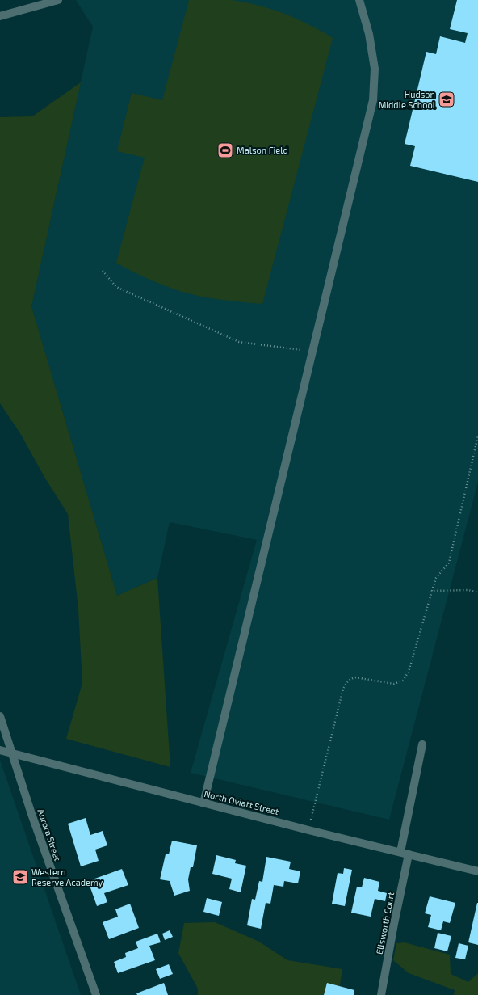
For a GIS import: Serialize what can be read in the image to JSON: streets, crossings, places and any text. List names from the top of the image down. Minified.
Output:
{"streets":{"street":["North Oviatt Street","Aurora Street","Ellsworth Court"]},"crossings":[["North Oviatt Street","Aurora Street"],["North Oviatt Street","Ellsworth Court"]],"places":{"school or university":["Hudson Middle School","Western Reserve Academy"],"sports":["Malson Field"]}}
